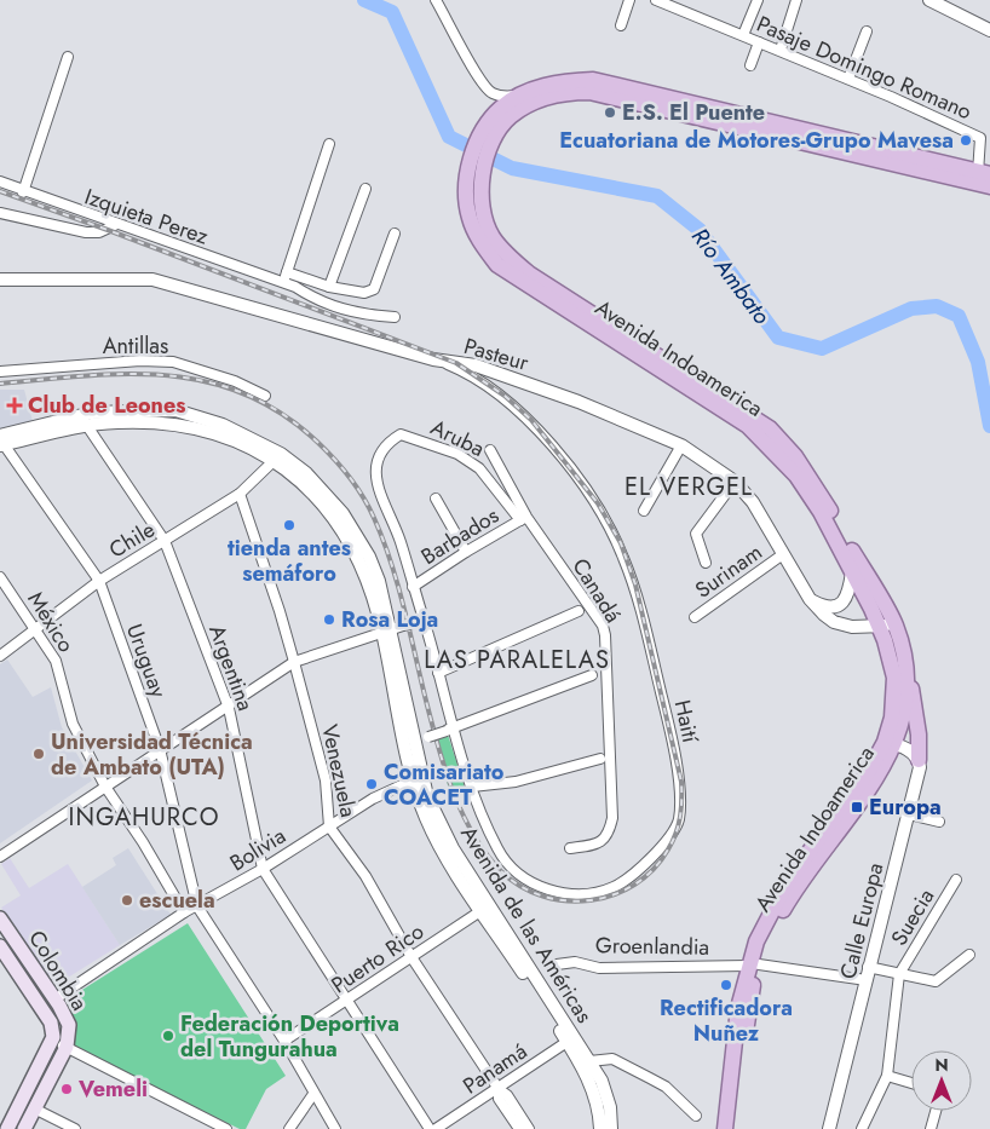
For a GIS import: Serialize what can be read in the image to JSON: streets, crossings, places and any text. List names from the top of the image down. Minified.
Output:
{"streets":{"main road":["Avenida Indoamerica","Colombia"],"street":["Pasaje Domingo Romano","Izquieta Perez","Antillas","Pasteur","Aruba","Barbados","Chile","Surinam","Canadá","México","Uruguay","Argentina","Haití","Venezuela","Bolivia","Suecia","Calle Europa","Avenida de las Américas","Groenlandia","Puerto Rico","Panamá"]},"crossings":[["Pasaje Domingo Romano","Avenida Indoamerica"],["Pasteur","Avenida Indoamerica"],["Pasteur","Surinam"],["Pasteur","Haití"],["Avenida Indoamerica","Groenlandia"],["Aruba","Barbados"],["Aruba","Canadá"],["Barbados","Canadá"],["Chile","México"],["Chile","Uruguay"],["Chile","Argentina"],["Chile","Venezuela"],["Chile","Avenida de las Américas"],["México","Bolivia"],["Uruguay","Bolivia"],["Uruguay","Avenida de las Américas"],["Uruguay","Puerto Rico"],["Argentina","Bolivia"],["Argentina","Avenida de las Américas"],["Argentina","Puerto Rico"],["Venezuela","Bolivia"],["Venezuela","Puerto Rico"],["Venezuela","Panamá"],["Bolivia","Avenida de las Américas"],["Bolivia","Colombia"],["Calle Europa","Groenlandia"],["Avenida de las Américas","Puerto Rico"],["Avenida de las Américas","Panamá"]],"districts":["EL VERGEL","LAS PARALELAS","INGAHURCO"],"water":["Río Ambato"],"places":{"other":["E.S. El Puente","Ecuatoriana de Motores-Grupo Mavesa","tienda antes semáforo","Rosa Loja","Universidad Técnica de Ambato (UTA)","Comisariato COACET","escuela","Rectificadora Nuñez","Federación Deportiva del Tungurahua","Vemeli"],"health":["Club de Leones"],"transit":["Europa"]},"north":"top"}
